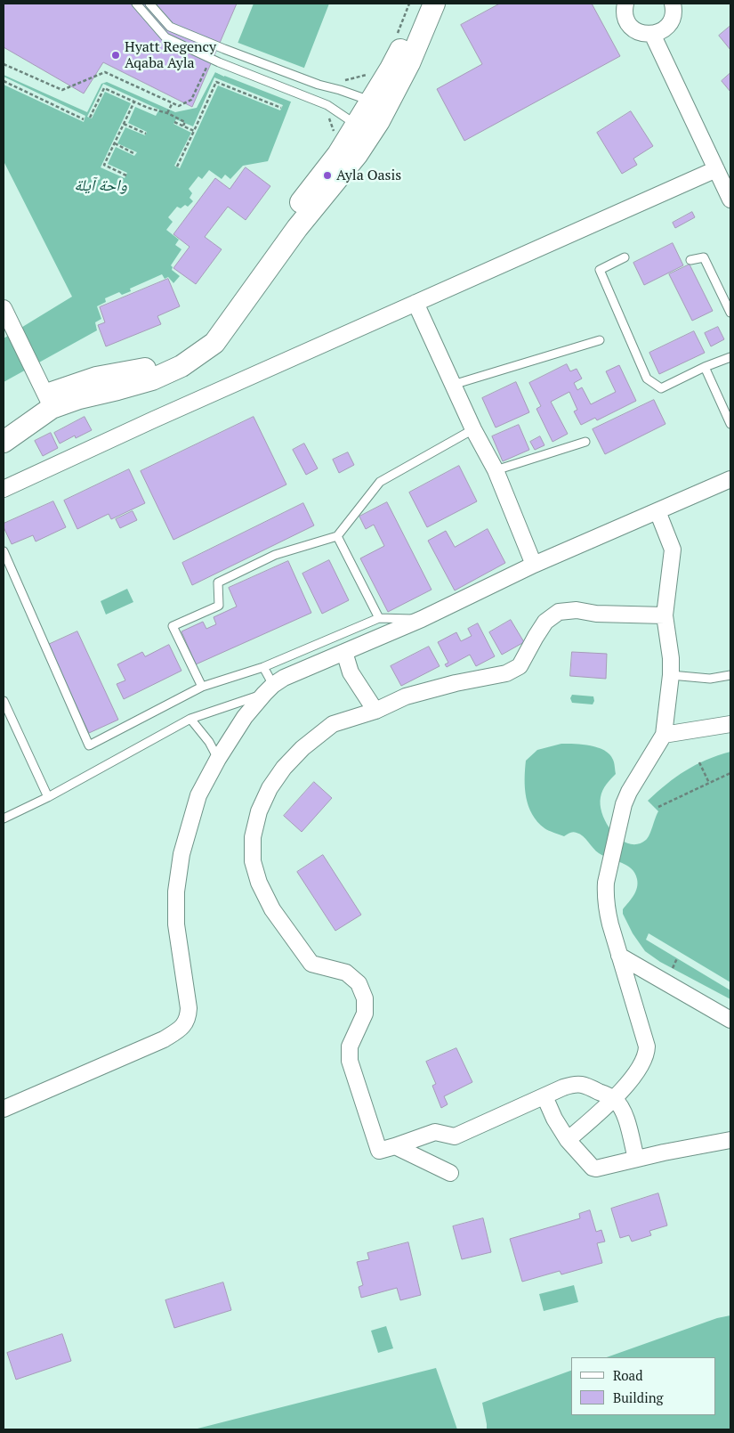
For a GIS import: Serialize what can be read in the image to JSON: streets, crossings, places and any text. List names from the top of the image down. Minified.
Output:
{"water":["واحة آيلة"],"places":["Hyatt Regency Aqaba Ayla","Ayla Oasis"],"legend":["Road","Building"]}
